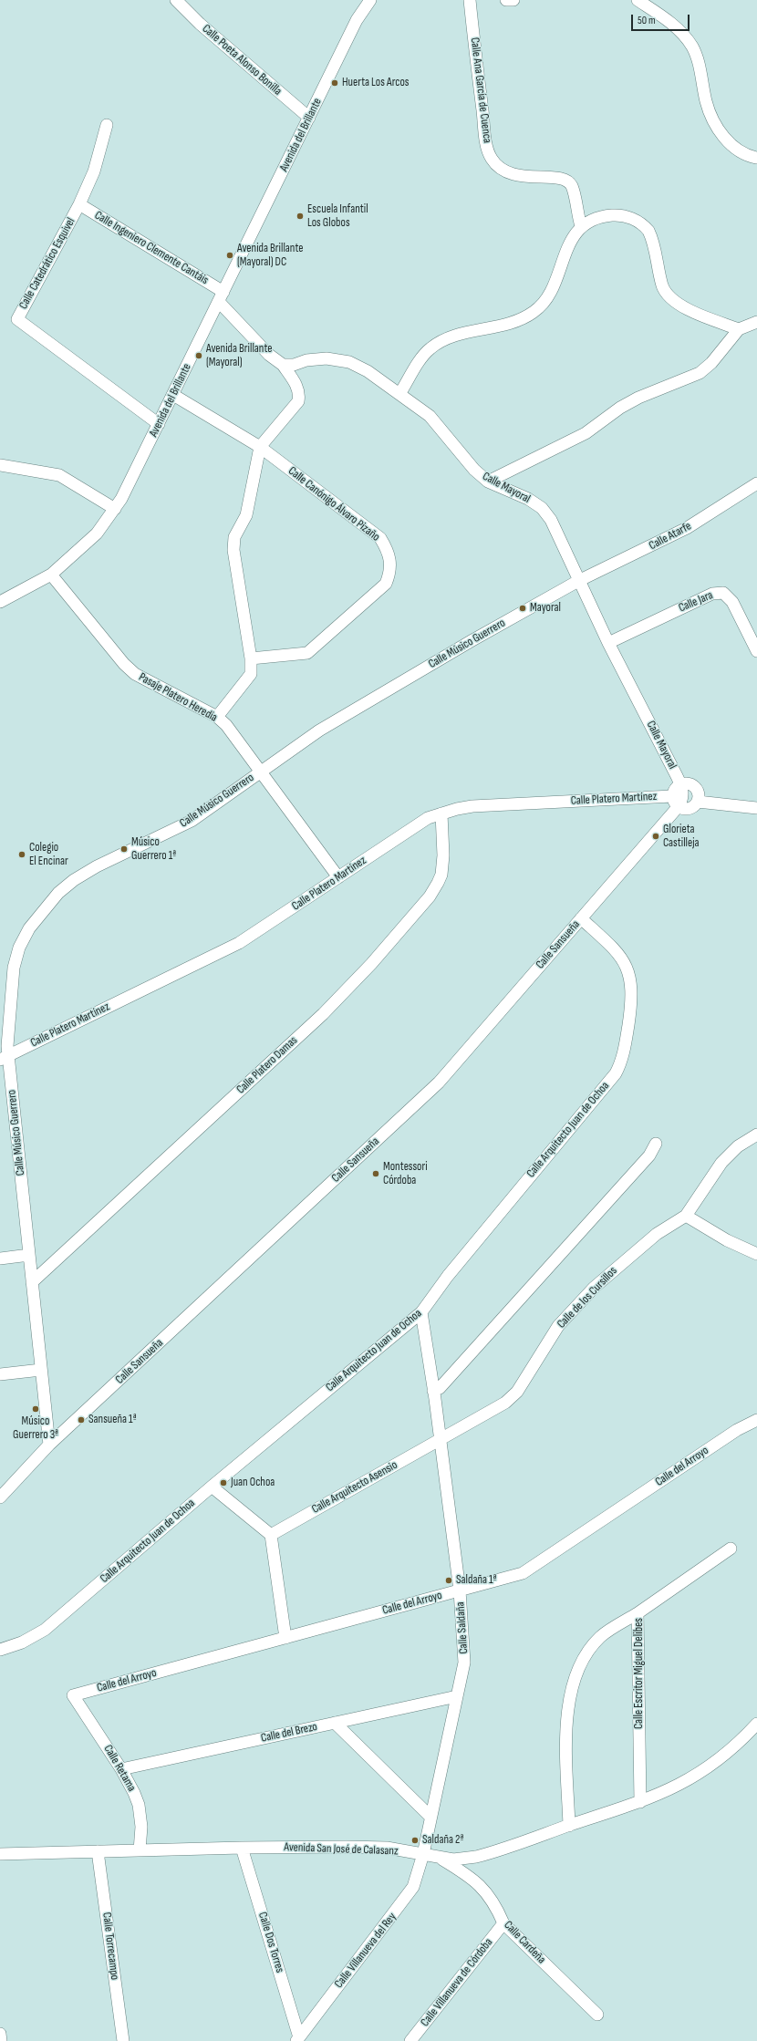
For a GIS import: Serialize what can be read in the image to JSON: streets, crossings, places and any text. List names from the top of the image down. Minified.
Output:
{"streets":{"street":["Calle Poeta Alonso Bonilla","Calle Ana García de Cuenca","Avenida del Brillante","Calle Ingeniero Clemente Cantáis","Calle Catedrático Esquivel","Calle Mayoral","Calle Canónigo Álvaro Pizaño","Calle Atarfe","Calle Jara","Calle Músico Guerrero","Pasaje Platero Heredia","Calle Platero Martínez","Calle Sansueña","Calle Platero Damas","Calle Arquitecto Juan de Ochoa","Calle de los Cursillos","Calle del Arroyo","Calle Arquitecto Asensio","Calle Saldaña","Calle Escritor Miguel Delibes","Calle del Brezo","Calle Retama","Avenida San José de Calasanz","Calle Dos Torres","Calle Cardeña","Calle Torrecampo","Calle Villanueva del Rey","Calle Villanueva de Córdoba"]},"crossings":[["Calle Poeta Alonso Bonilla","Avenida del Brillante"],["Avenida del Brillante","Calle Ingeniero Clemente Cantáis"],["Avenida del Brillante","Calle Catedrático Esquivel"],["Avenida del Brillante","Calle Canónigo Álvaro Pizaño"],["Avenida del Brillante","Pasaje Platero Heredia"],["Calle Ingeniero Clemente Cantáis","Calle Catedrático Esquivel"],["Calle Mayoral","Calle Atarfe"],["Calle Mayoral","Calle Jara"],["Calle Mayoral","Calle Músico Guerrero"],["Calle Mayoral","Calle Platero Martínez"],["Calle Mayoral","Calle Sansueña"],["Calle Atarfe","Calle Músico Guerrero"],["Calle Músico Guerrero","Pasaje Platero Heredia"],["Calle Músico Guerrero","Calle Platero Martínez"],["Calle Músico Guerrero","Calle Sansueña"],["Calle Músico Guerrero","Calle Platero Damas"],["Pasaje Platero Heredia","Calle Platero Martínez"],["Calle Platero Martínez","Calle Sansueña"],["Calle Platero Martínez","Calle Platero Damas"],["Calle Sansueña","Calle Arquitecto Juan de Ochoa"],["Calle Arquitecto Juan de Ochoa","Calle Saldaña"],["Calle de los Cursillos","Calle Arquitecto Asensio"],["Calle de los Cursillos","Calle Saldaña"],["Calle del Arroyo","Calle Saldaña"],["Calle del Arroyo","Calle Retama"],["Calle Arquitecto Asensio","Calle Saldaña"],["Calle Saldaña","Calle del Brezo"],["Calle Saldaña","Avenida San José de Calasanz"],["Calle Saldaña","Calle Villanueva del Rey"],["Calle Escritor Miguel Delibes","Avenida San José de Calasanz"],["Calle del Brezo","Calle Retama"],["Calle Retama","Avenida San José de Calasanz"],["Avenida San José de Calasanz","Calle Dos Torres"],["Avenida San José de Calasanz","Calle Cardeña"],["Avenida San José de Calasanz","Calle Torrecampo"],["Avenida San José de Calasanz","Calle Villanueva del Rey"],["Calle Dos Torres","Calle Villanueva del Rey"],["Calle Cardeña","Calle Villanueva de Córdoba"]],"places":["Huerta Los Arcos","Escuela Infantil Los Globos","Avenida Brillante (Mayoral) DC","Avenida Brillante (Mayoral)","Mayoral","Glorieta Castilleja","Músico Guerrero 1ª","Colegio El Encinar","Montessori Córdoba","Músico Guerrero 3ª","Sansueña 1ª","Juan Ochoa","Saldaña 1ª","Saldaña 2ª"],"scale_bar":"50 m"}
